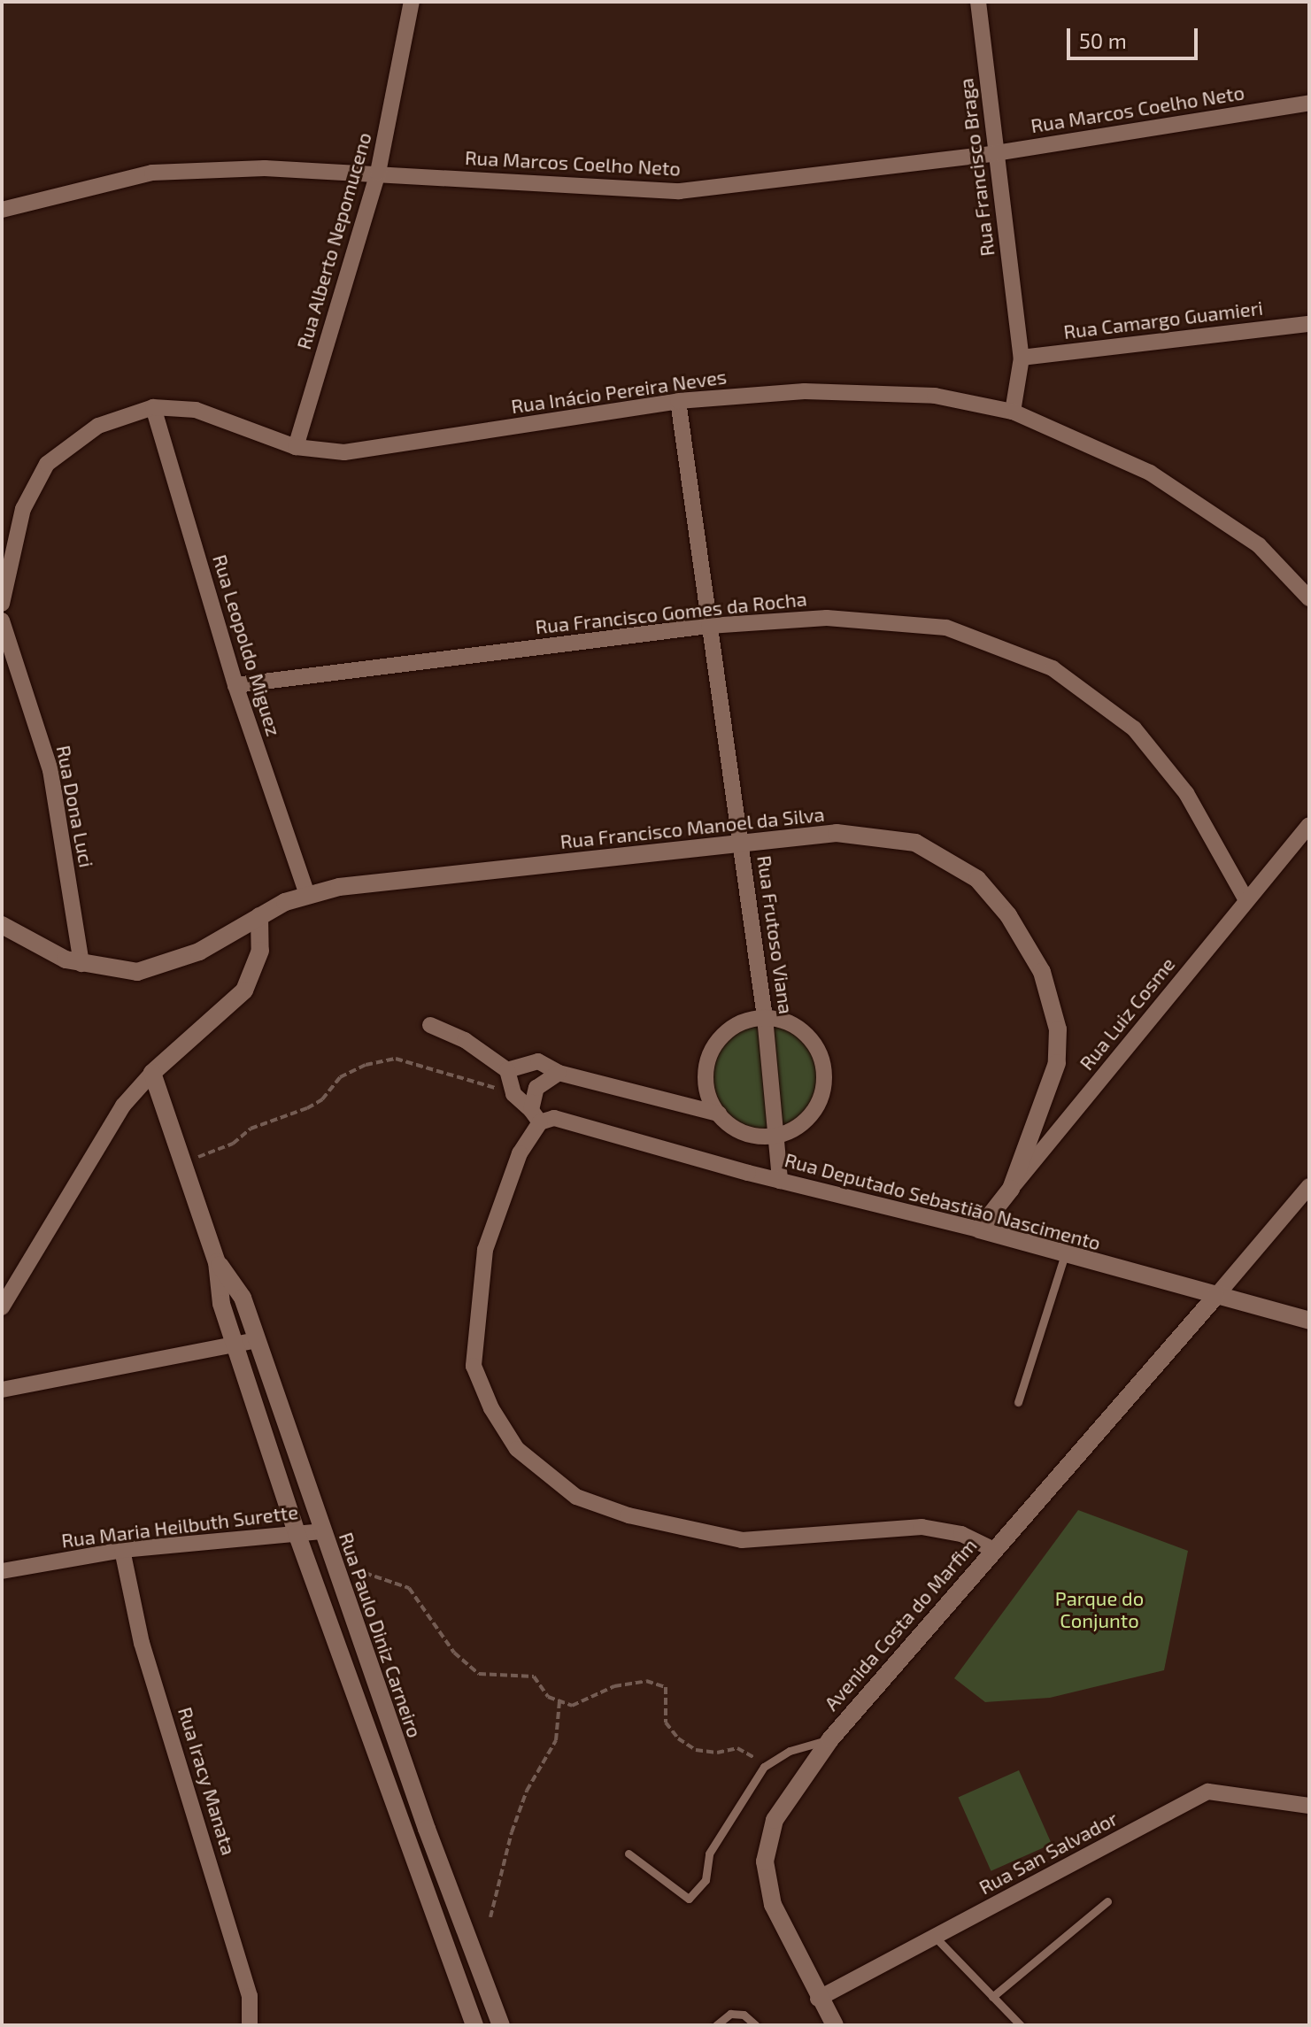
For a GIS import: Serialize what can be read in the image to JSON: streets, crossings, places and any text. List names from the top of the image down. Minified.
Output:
{"streets":{"street":["Rua Marcos Coelho Neto","Rua Francisco Braga","Rua Alberto Nepomuceno","Rua Camargo Guamieri","Rua Inácio Pereira Neves","Rua Francisco Gomes da Rocha","Rua Leopoldo Miguez","Rua Dona Luci","Rua Francisco Manoel da Silva","Rua Frutoso Viana","Rua Luiz Cosme","Rua Deputado Sebastião Nascimento","Rua Maria Heilbuth Surette","Avenida Costa do Marfim","Rua Paulo Diniz Carneiro","Rua Iracy Manata","Rua San Salvador"]},"crossings":[["Rua Marcos Coelho Neto","Rua Francisco Braga"],["Rua Marcos Coelho Neto","Rua Alberto Nepomuceno"],["Rua Francisco Braga","Rua Camargo Guamieri"],["Rua Francisco Braga","Rua Inácio Pereira Neves"],["Rua Alberto Nepomuceno","Rua Inácio Pereira Neves"],["Rua Inácio Pereira Neves","Rua Leopoldo Miguez"],["Rua Inácio Pereira Neves","Rua Frutoso Viana"],["Rua Francisco Gomes da Rocha","Rua Leopoldo Miguez"],["Rua Francisco Gomes da Rocha","Rua Frutoso Viana"],["Rua Francisco Gomes da Rocha","Rua Luiz Cosme"],["Rua Leopoldo Miguez","Rua Francisco Manoel da Silva"],["Rua Dona Luci","Rua Francisco Manoel da Silva"],["Rua Francisco Manoel da Silva","Rua Frutoso Viana"],["Rua Francisco Manoel da Silva","Rua Luiz Cosme"],["Rua Frutoso Viana","Rua Deputado Sebastião Nascimento"],["Rua Luiz Cosme","Rua Deputado Sebastião Nascimento"],["Rua Deputado Sebastião Nascimento","Avenida Costa do Marfim"],["Rua Maria Heilbuth Surette","Rua Paulo Diniz Carneiro"],["Rua Maria Heilbuth Surette","Rua Iracy Manata"],["Avenida Costa do Marfim","Rua San Salvador"]],"parks":["Parque do Conjunto"],"scale_bar":"50 m"}
